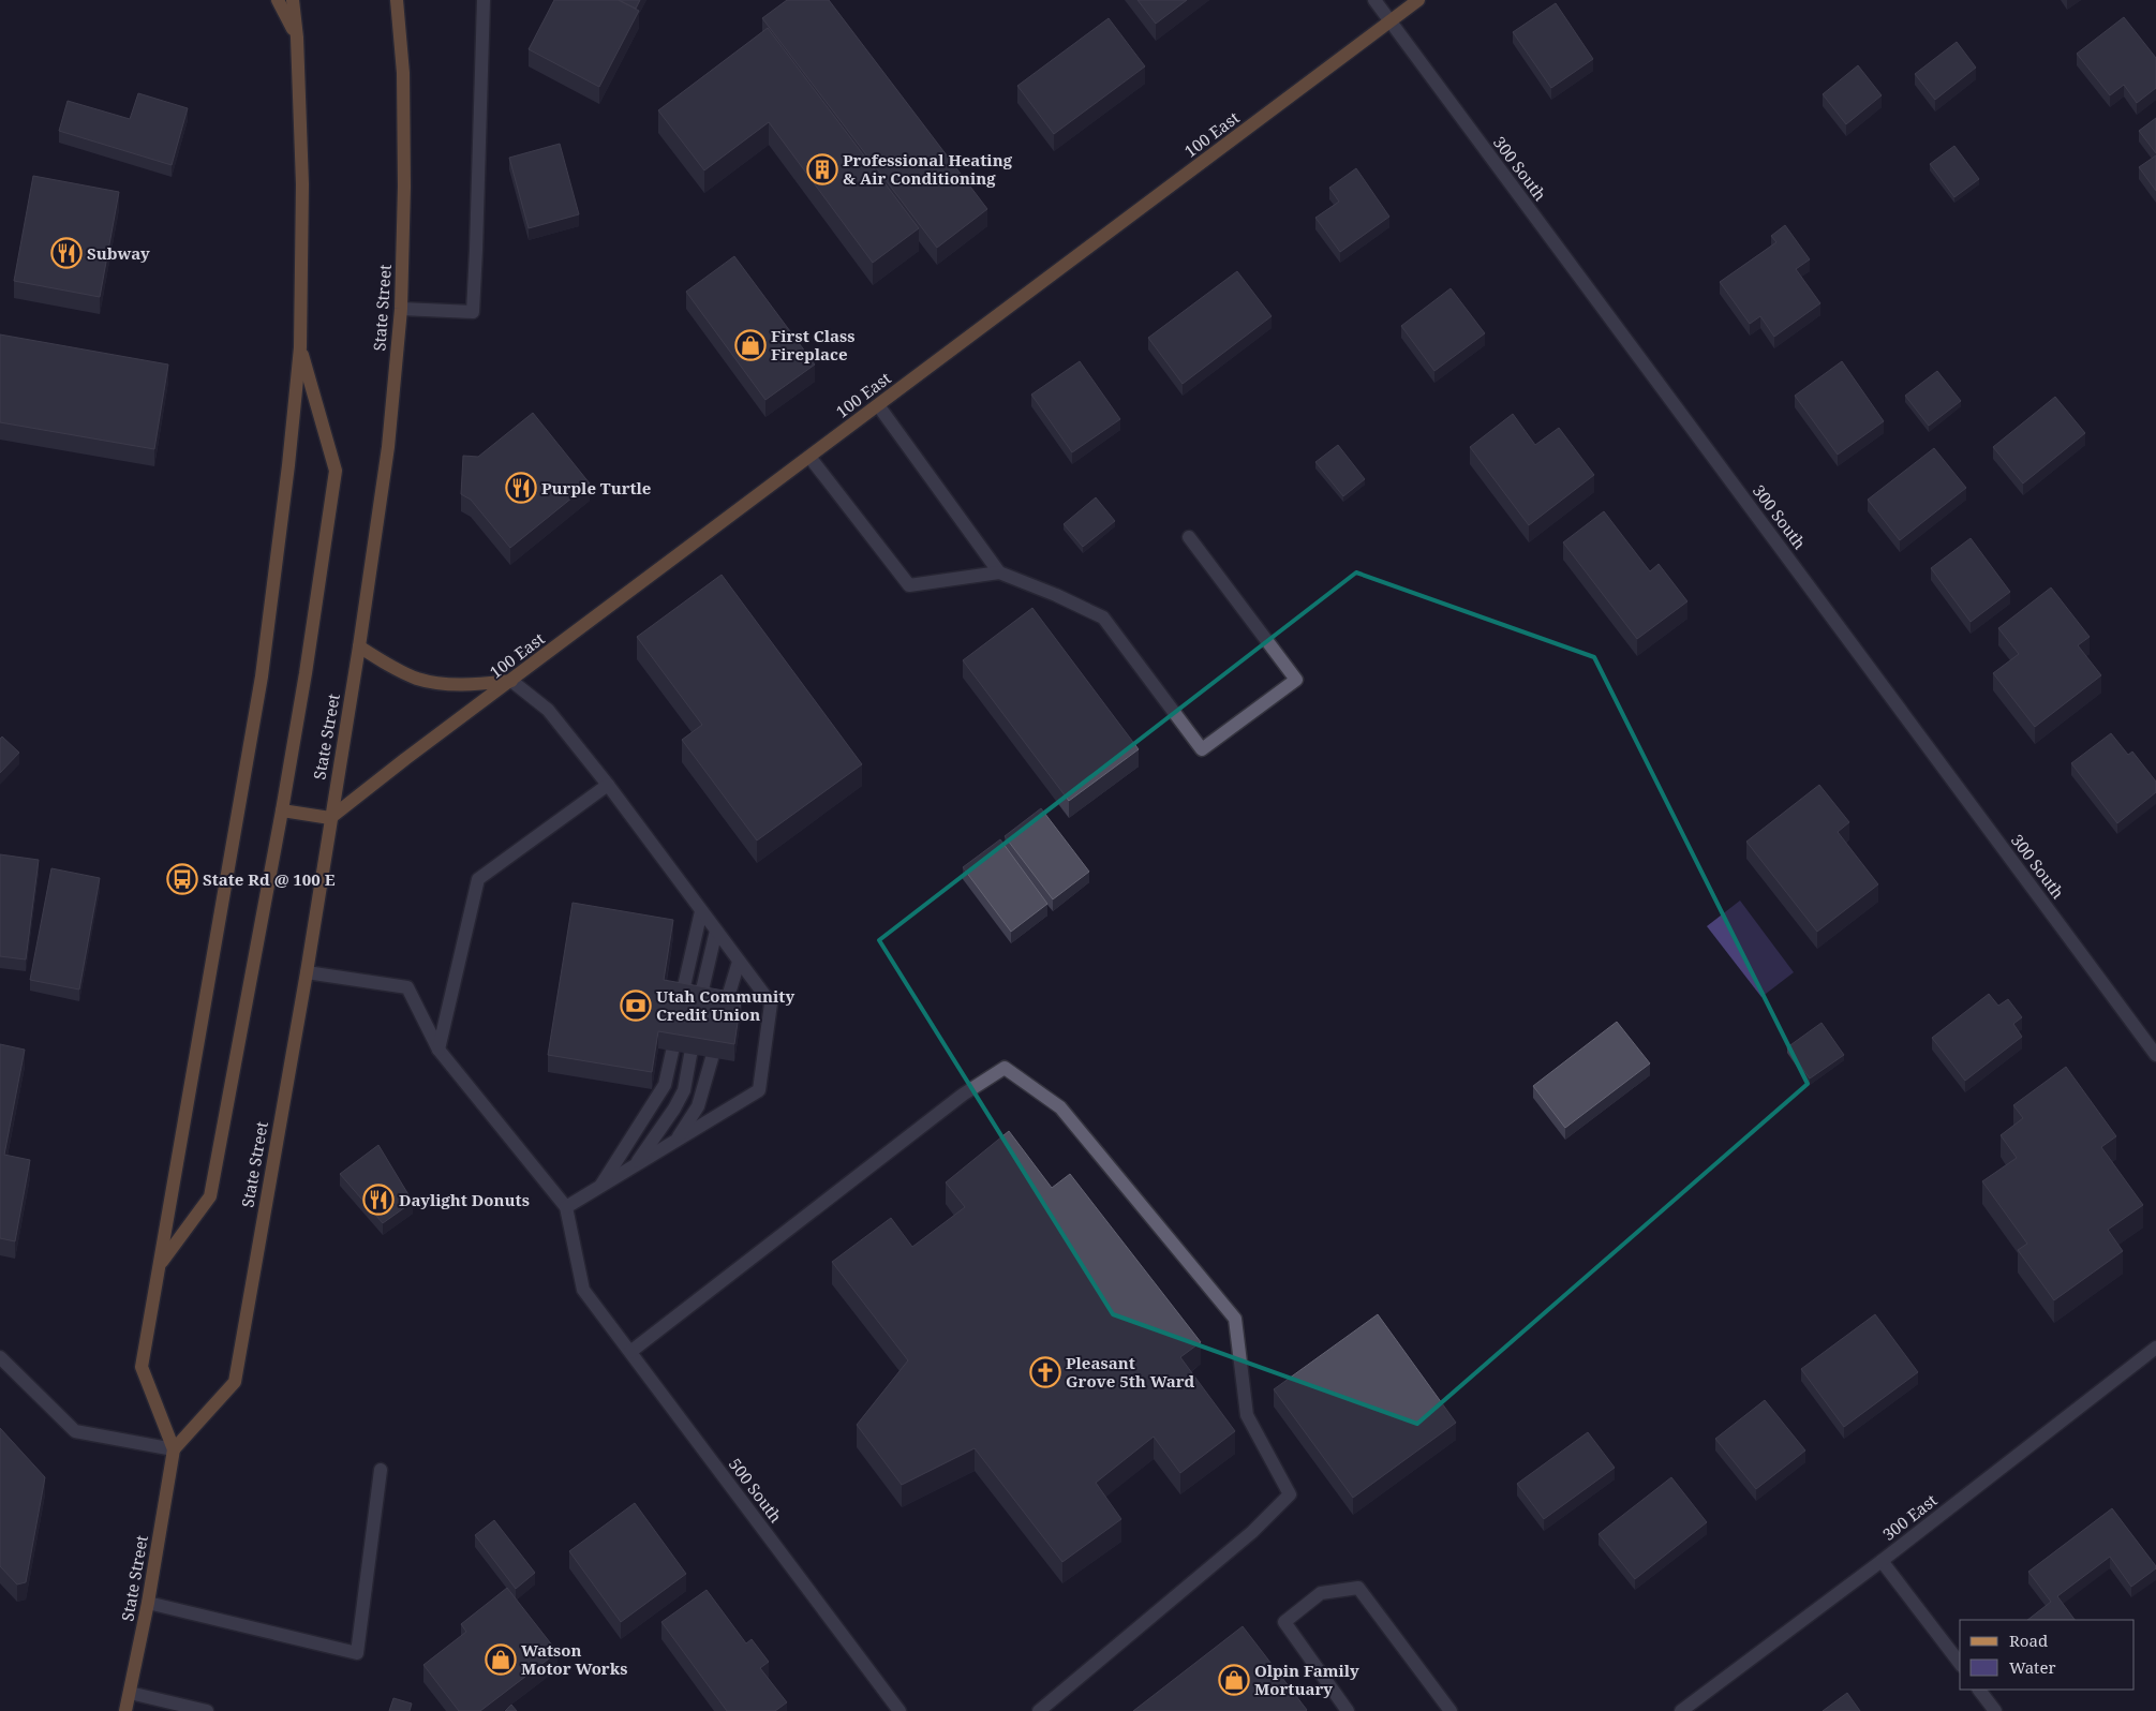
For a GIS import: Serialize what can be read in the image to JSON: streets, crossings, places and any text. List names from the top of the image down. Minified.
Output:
{"streets":{"main road":["100 East","State Street"],"street":["300 South","500 South","300 East"]},"crossings":[["100 East","300 South"],["100 East","State Street"]],"places":{"building":["Professional Heating & Air Conditioning"],"restaurant":["Subway","Purple Turtle","Daylight Donuts"],"shop":["First Class Fireplace","Watson Motor Works","Olpin Family Mortuary"],"bus stop":["State Rd @ 100 E"],"bank":["Utah Community Credit Union"],"church":["Pleasant Grove 5th Ward"]},"legend":["Road","Water"]}
